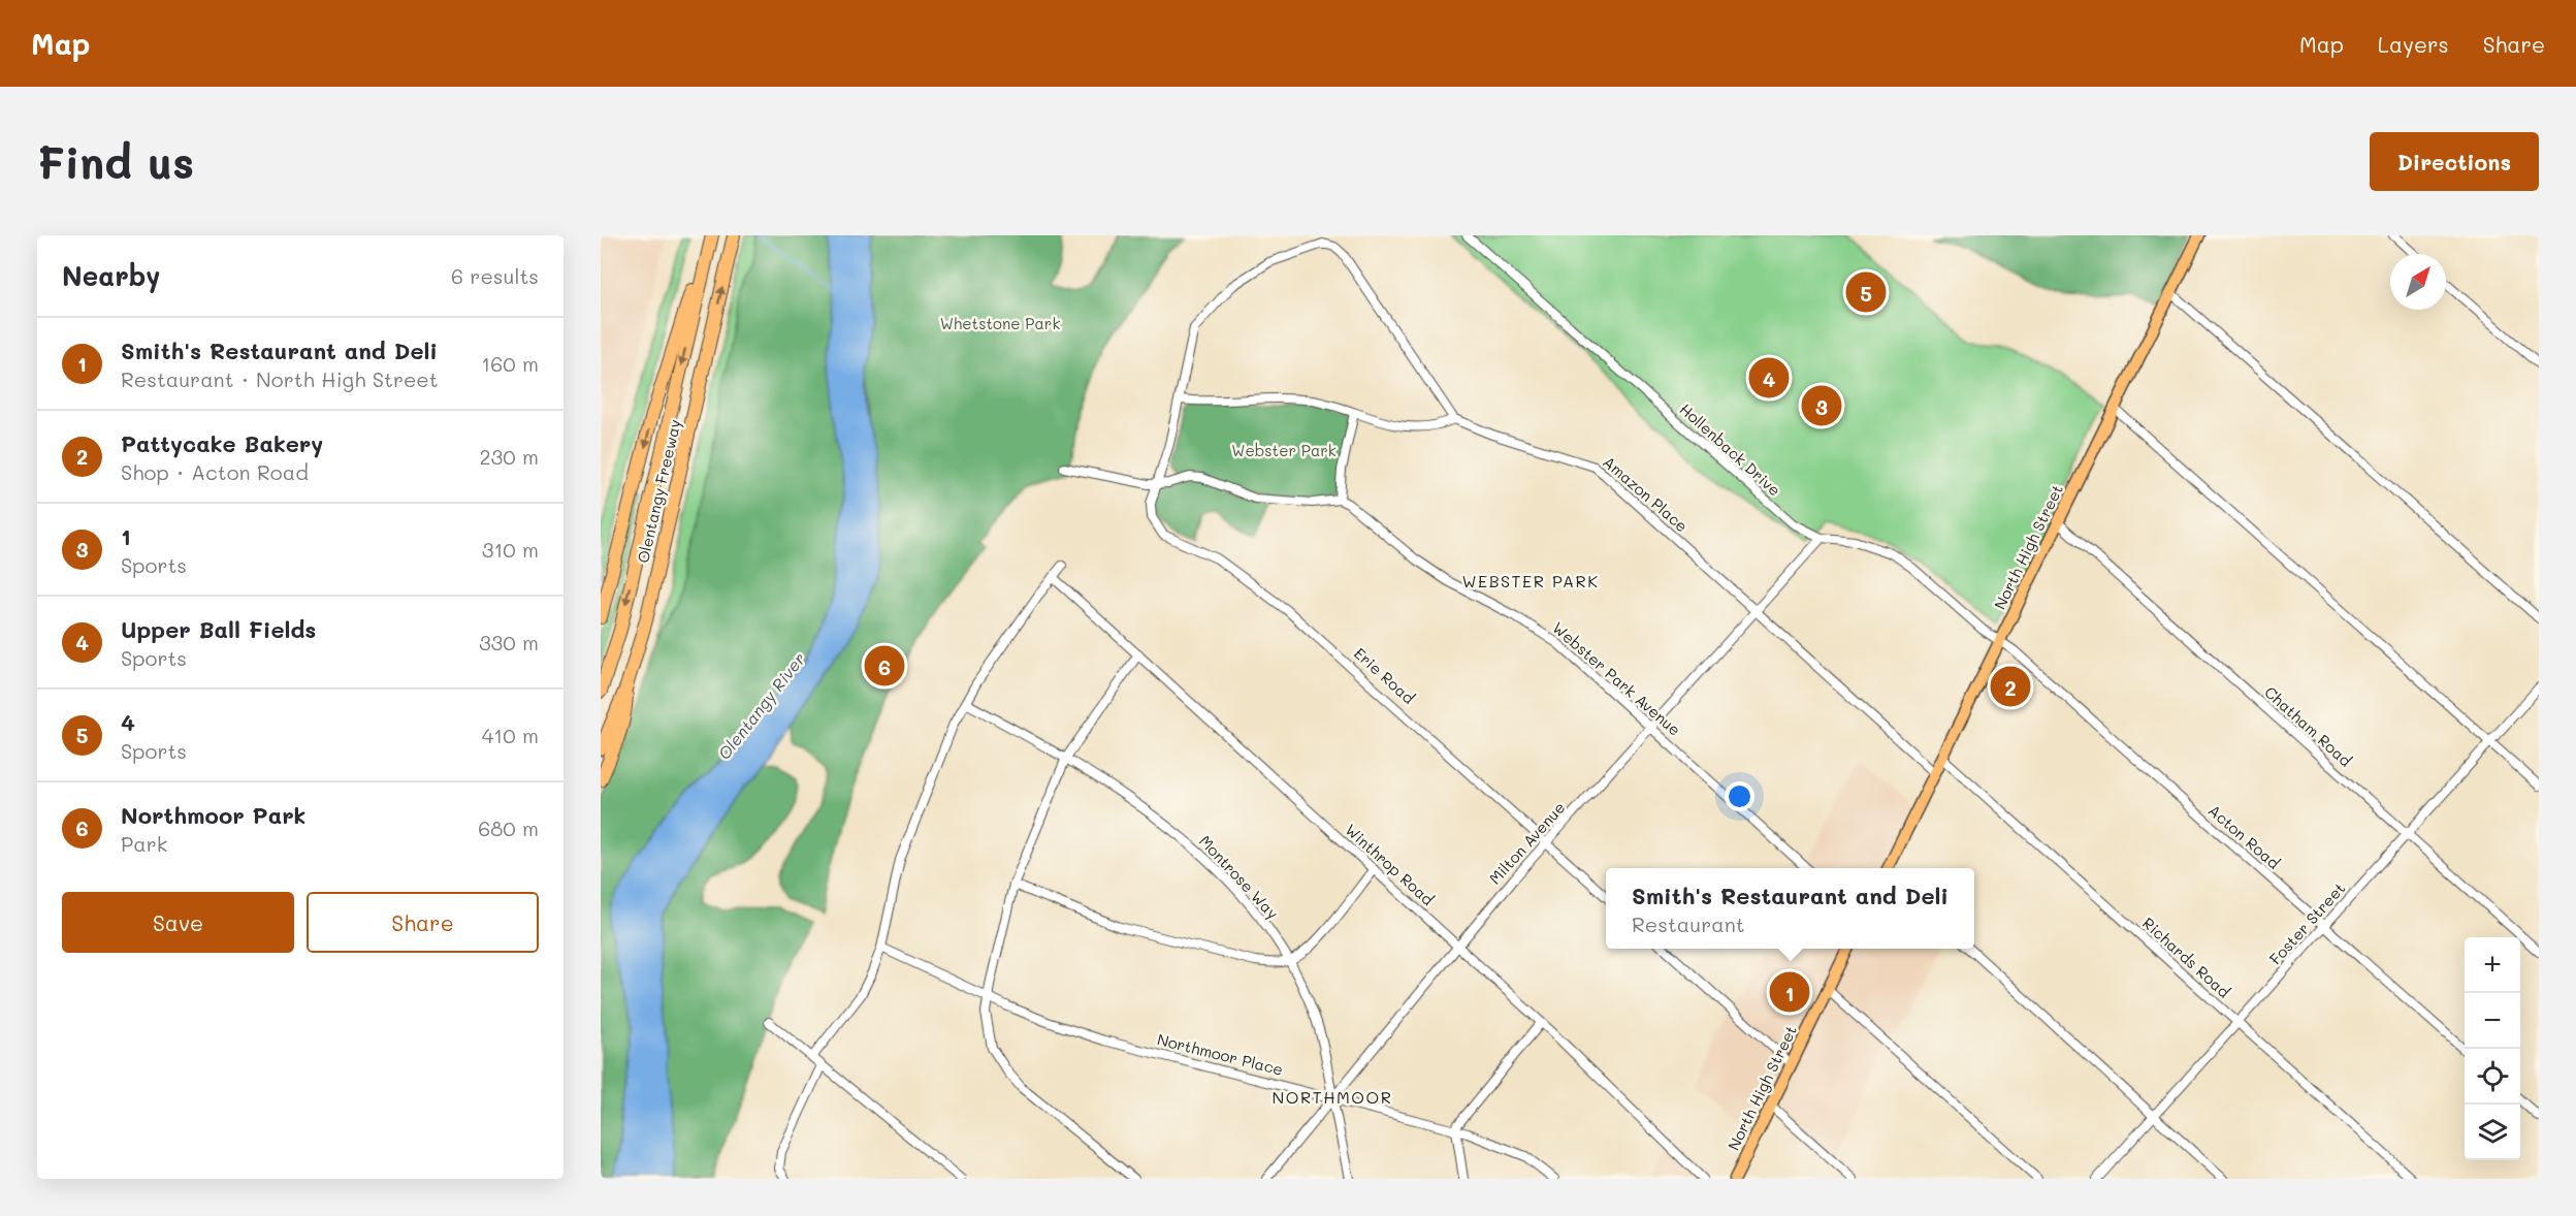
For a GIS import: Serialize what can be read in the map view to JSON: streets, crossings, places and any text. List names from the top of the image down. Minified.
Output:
{"streets":{"highway":["Olentangy Freeway"],"main road":["North High Street"],"street":["Hollenback Drive","Amazon Place","Erie Road","Webster Park Avenue","Chatham Road","Acton Road","Milton Avenue","Winthrop Road","Montrose Way","Foster Street","Richards Road","Northmoor Place"]},"crossings":[["Hollenback Drive","North High Street"],["Hollenback Drive","Acton Road"],["Hollenback Drive","Milton Avenue"],["Amazon Place","North High Street"],["Amazon Place","Erie Road"],["Amazon Place","Milton Avenue"],["North High Street","Chatham Road"],["North High Street","Acton Road"],["North High Street","Richards Road"],["Erie Road","Milton Avenue"],["Webster Park Avenue","Milton Avenue"],["Chatham Road","Foster Street"],["Acton Road","Foster Street"],["Milton Avenue","Winthrop Road"],["Milton Avenue","Montrose Way"],["Milton Avenue","Northmoor Place"],["Montrose Way","Northmoor Place"],["Foster Street","Richards Road"]],"districts":["WEBSTER PARK","NORTHMOOR"],"water":["Olentangy River"],"parks":["Whetstone Park","Webster Park"],"north":"top right","page":{"header":"Map","nav":["Map","Layers","Share"],"buttons":["Directions",["Save","Share"]],"title":"Find us","heading":["Nearby","6 results"],"pins":["5","4","3","6","2","1"],"list":[{"mark":"1","name":"Smith's Restaurant and Deli","note":"Restaurant · North High Street","value":"160 m"},{"mark":"2","name":"Pattycake Bakery","note":"Shop · Acton Road","value":"230 m"},{"mark":"3","name":"1","note":"Sports","value":"310 m"},{"mark":"4","name":"Upper Ball Fields","note":"Sports","value":"330 m"},{"mark":"5","name":"4","note":"Sports","value":"410 m"},{"mark":"6","name":"Northmoor Park","note":"Park","value":"680 m"}],"popup":["Smith's Restaurant and Deli","Restaurant"],"map_buttons":["+","−"]}}
